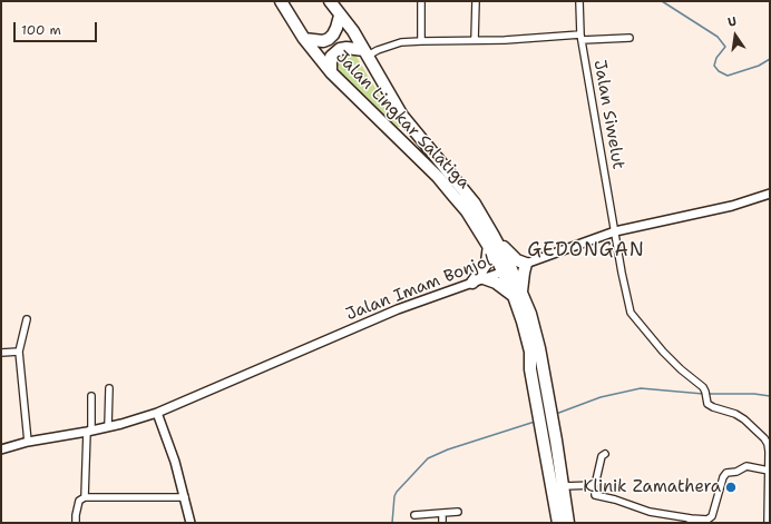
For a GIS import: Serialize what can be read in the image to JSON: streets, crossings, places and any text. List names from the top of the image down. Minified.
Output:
{"streets":{"highway":["Jalan Lingkar Salatiga"],"main road":["Jalan Imam Bonjol"],"street":["Jalan Siwelut"]},"crossings":[["Jalan Siwelut","Jalan Imam Bonjol"],["Jalan Lingkar Salatiga","Jalan Imam Bonjol"]],"districts":["GEDONGAN"],"places":["Klinik Zamathera"],"scale_bar":"100 m","north":"top"}
